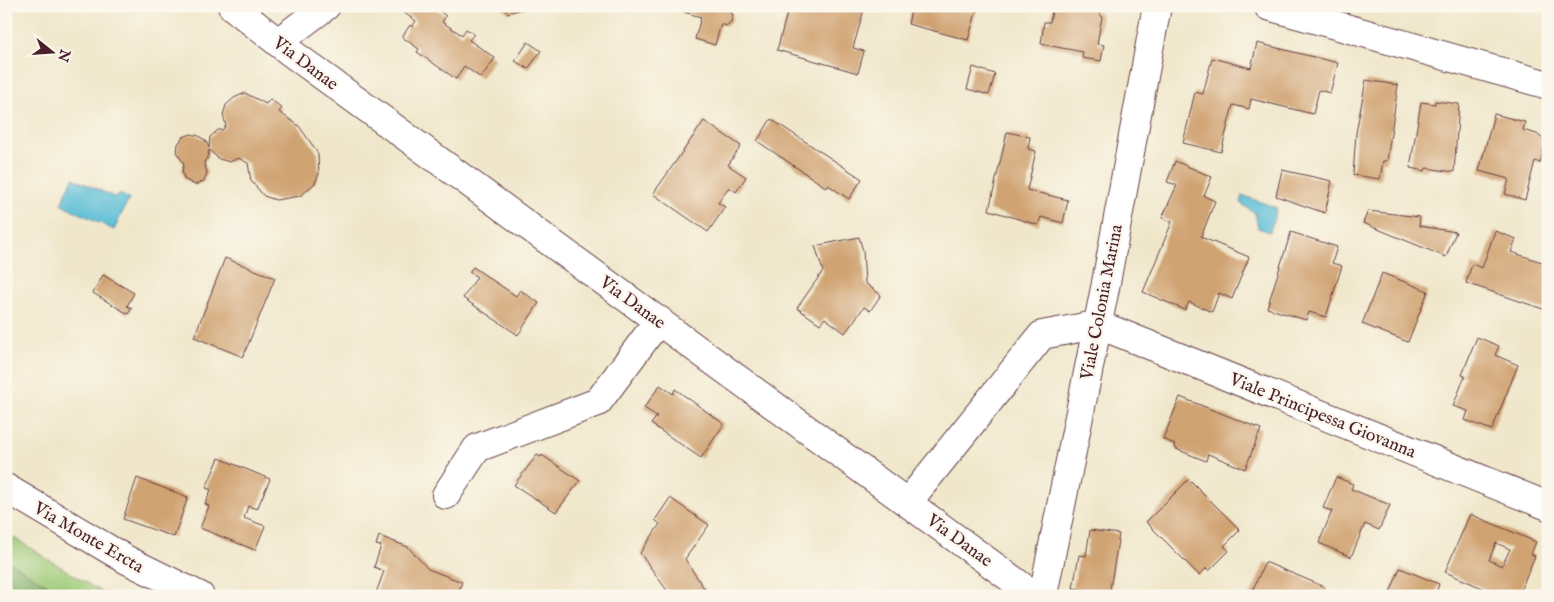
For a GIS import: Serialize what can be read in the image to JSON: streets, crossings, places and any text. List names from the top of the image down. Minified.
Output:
{"streets":{"street":["Via Danae","Viale Colonia Marina","Viale Principessa Giovanna","Via Monte Ercta"]},"crossings":[["Viale Colonia Marina","Viale Principessa Giovanna"]],"north":"right"}
